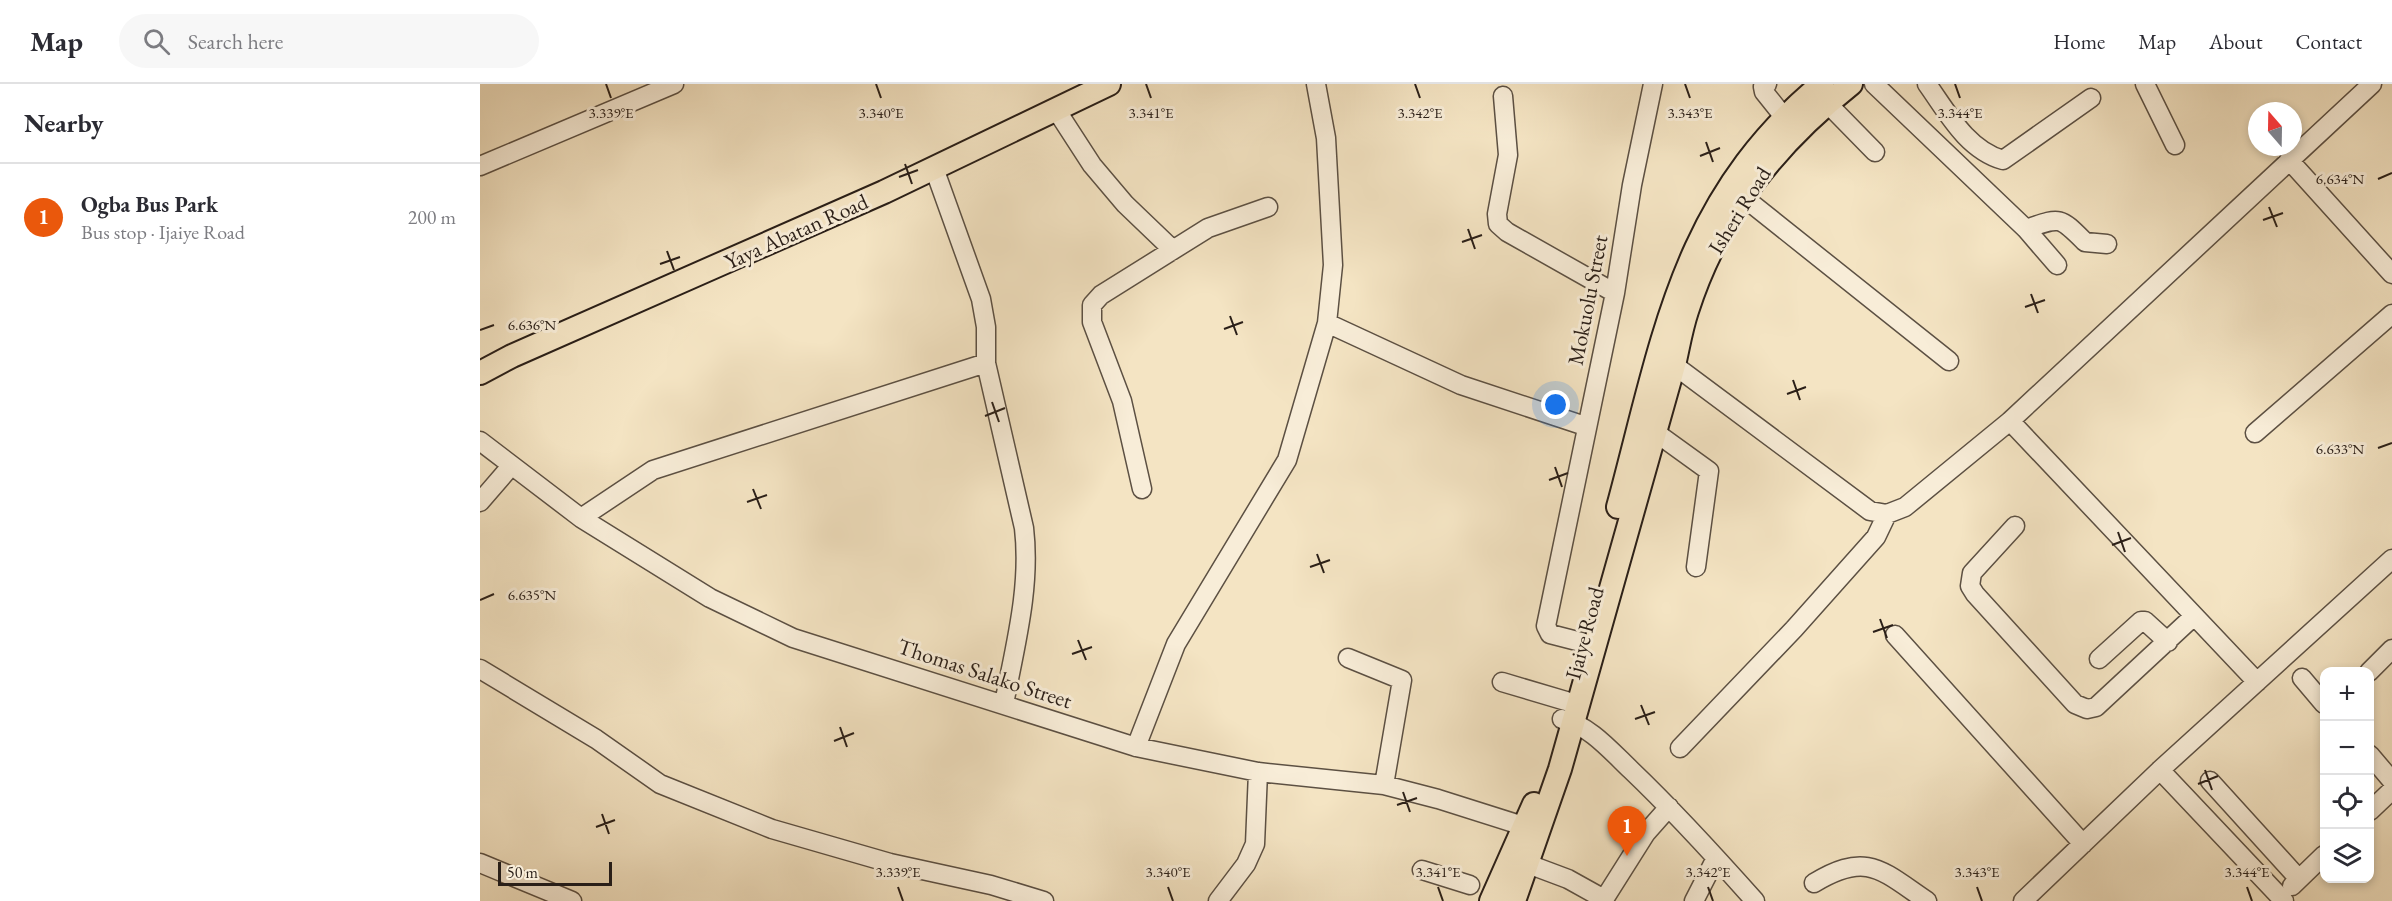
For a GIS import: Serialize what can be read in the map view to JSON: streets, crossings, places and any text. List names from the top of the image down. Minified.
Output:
{"streets":{"main road":["Isheri Road","Yaya Abatan Road","Ijaiye Road"],"street":["Mokuolu Street","Thomas Salako Street"]},"crossings":[["Isheri Road","Ijaiye Road"],["Mokuolu Street","Ijaiye Road"],["Ijaiye Road","Thomas Salako Street"]],"scale_bar":"50 m","north":"top","page":{"header":"Map","search":"Search here","nav":["Home","Map","About","Contact"],"heading":"Nearby","list":[{"mark":"1","name":"Ogba Bus Park","note":"Bus stop · Ijaiye Road","value":"200 m"}],"map_buttons":["+","−"],"pins":"1","scale":"50 m"},"coordinates":["3.339°E","3.340°E","3.341°E","3.342°E","3.343°E","3.344°E","6.634°N","6.636°N","6.633°N","6.635°N"]}
